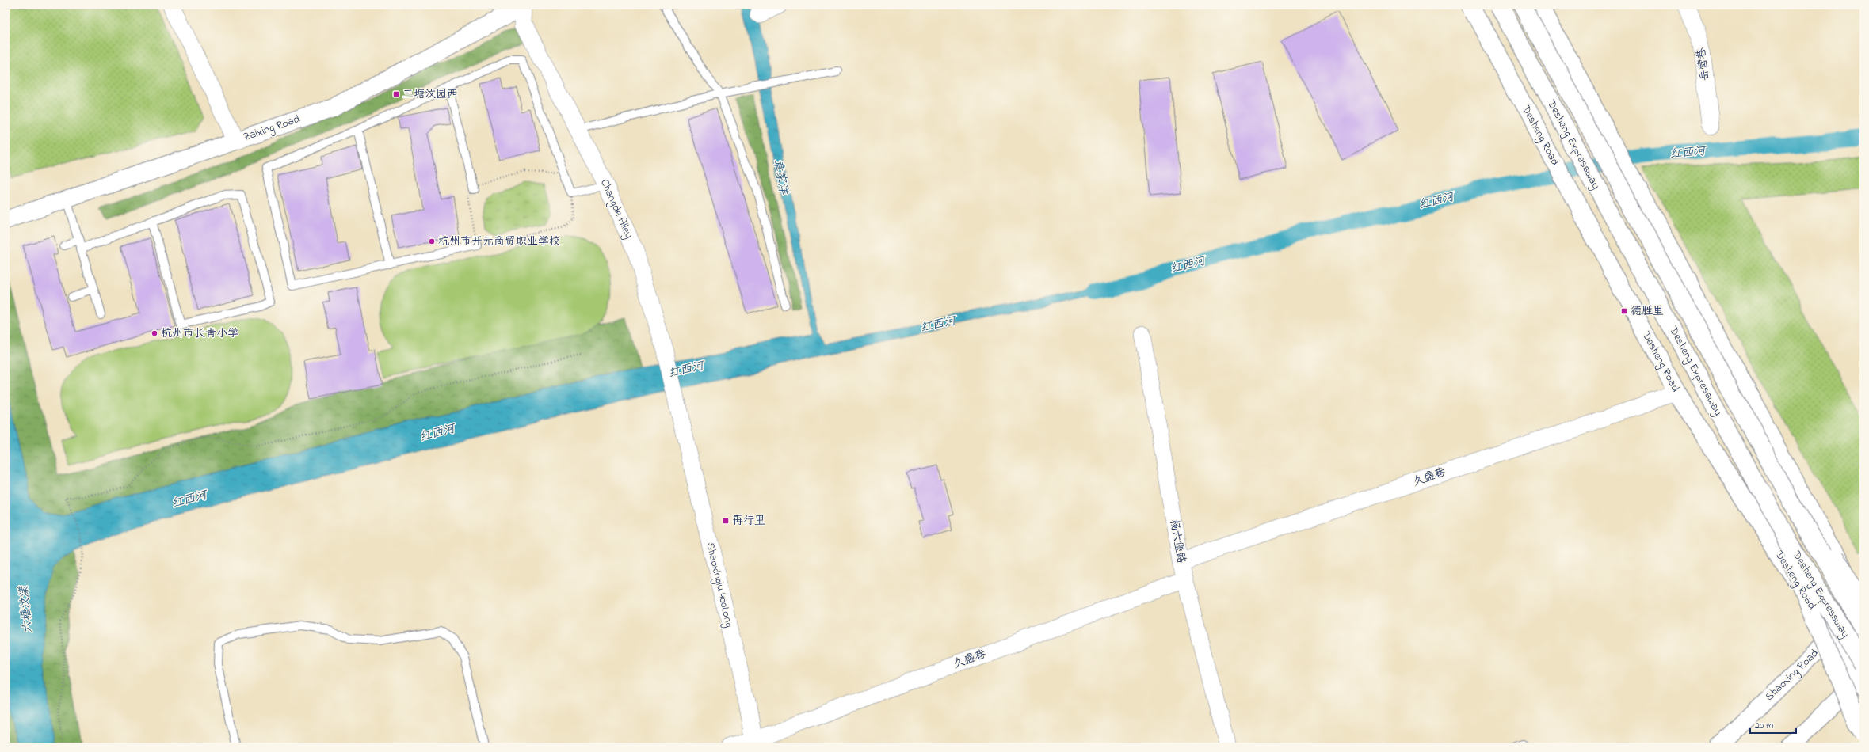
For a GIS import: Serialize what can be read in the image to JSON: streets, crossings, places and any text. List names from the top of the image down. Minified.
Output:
{"streets":{"main road":["Zaixing Road","Desheng Road","Desheng Expressway","Shaoxing Road"],"street":["岳营巷","Changde Alley","久盛巷","杨六堡路","Shaoxinglu 400Long"]},"crossings":[["Zaixing Road","Changde Alley"],["Desheng Road","Desheng Expressway"],["Desheng Road","久盛巷"],["Desheng Road","Shaoxing Road"],["Changde Alley","Shaoxinglu 400Long"],["久盛巷","杨六堡路"],["久盛巷","Shaoxinglu 400Long"]],"water":["红西河","章家洋","六塘汶漾"],"places":{"transit":["三塘汶园西","德胜里","再行里"],"other":["杭州市开元商贸职业学校","杭州市长青小学"]},"scale_bar":"20 m"}
